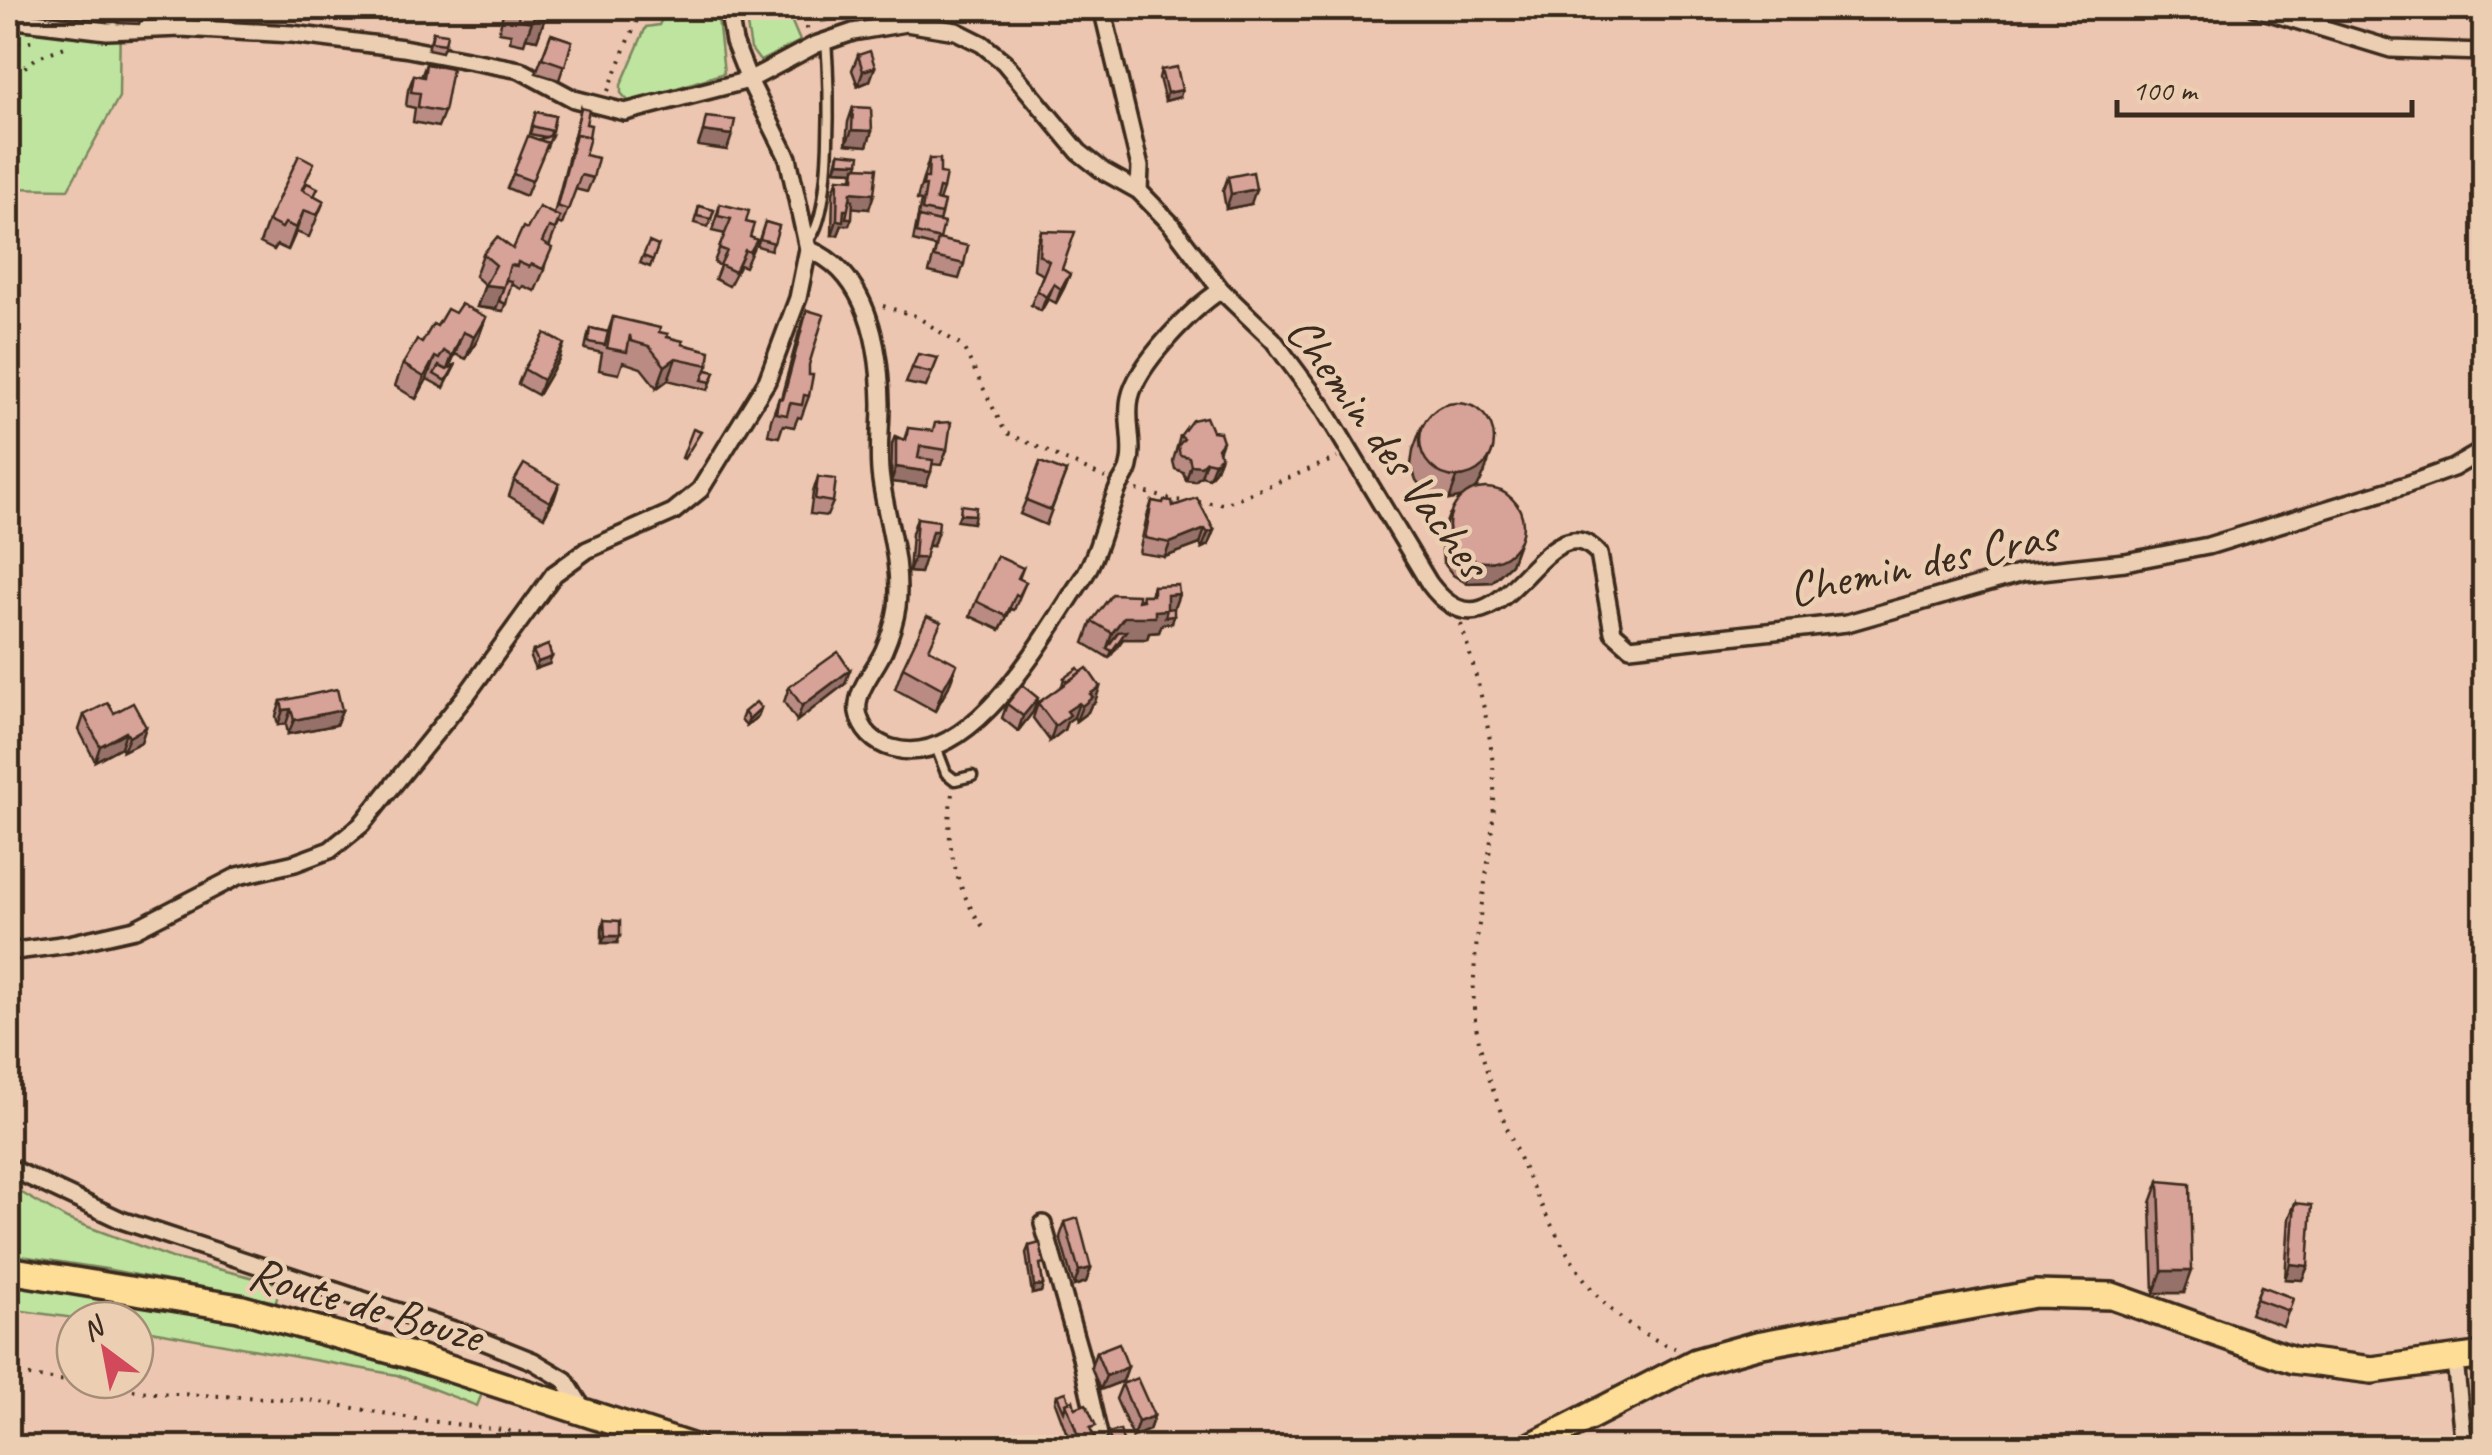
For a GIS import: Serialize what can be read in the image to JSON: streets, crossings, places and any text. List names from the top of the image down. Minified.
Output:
{"streets":{"main road":["Route de Bouze"],"street":["Chemin des Vaches","Chemin des Cras"]},"crossings":[["Chemin des Vaches","Chemin des Cras"]],"scale_bar":"100 m","north":"top left"}
